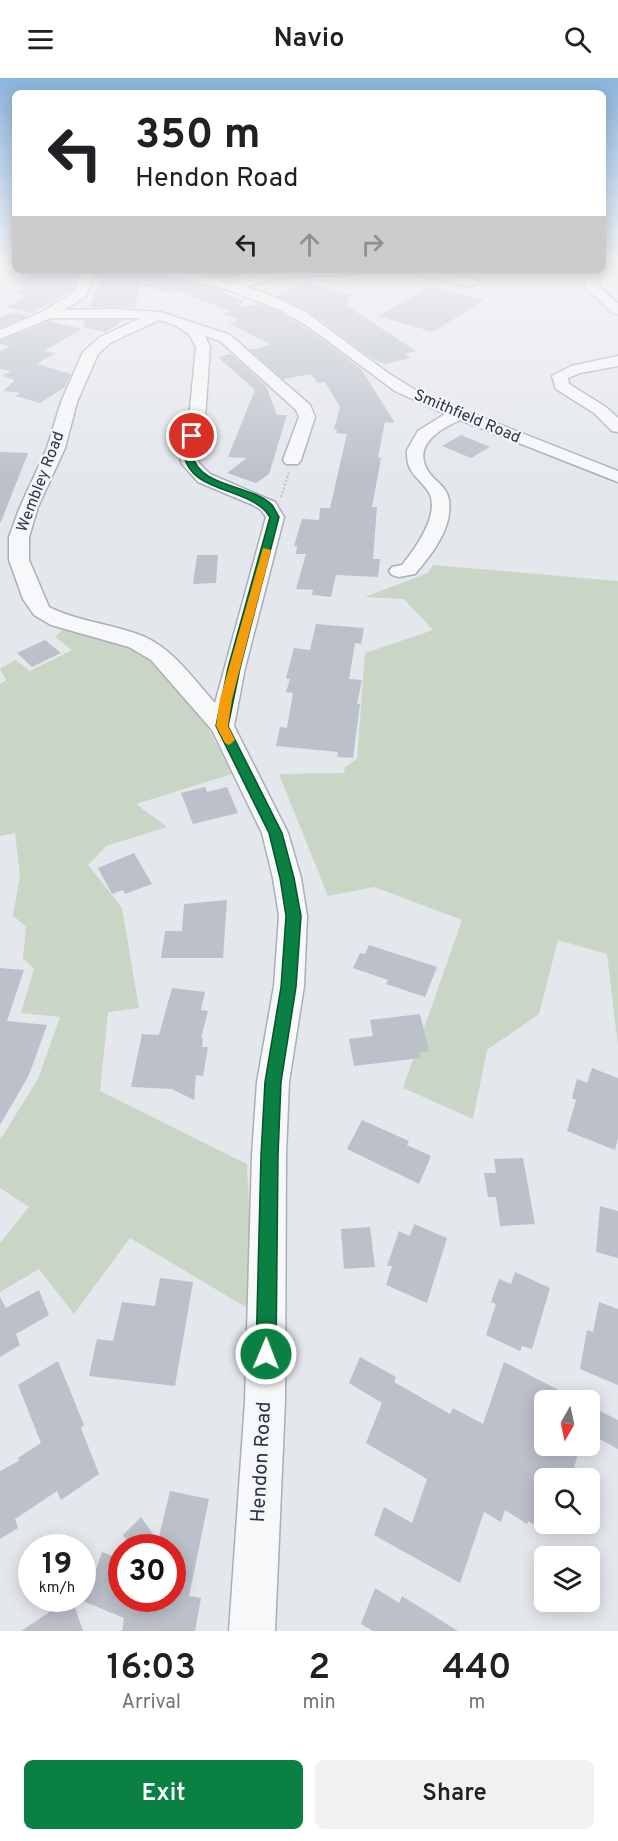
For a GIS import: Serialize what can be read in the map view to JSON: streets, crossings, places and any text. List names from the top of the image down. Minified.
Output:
{"streets":{"street":["Smithfield Road","Wembley Road","Hendon Road"]},"crossings":[["Wembley Road","Hendon Road"]],"north":"bottom","page":{"header":"Navio","turn":["350 m","Hendon Road"],"speed":"19 km/h","limit":"30","eta":["16:03","Arrival","2","min","440","m"],"buttons":["Exit","Share"]}}
